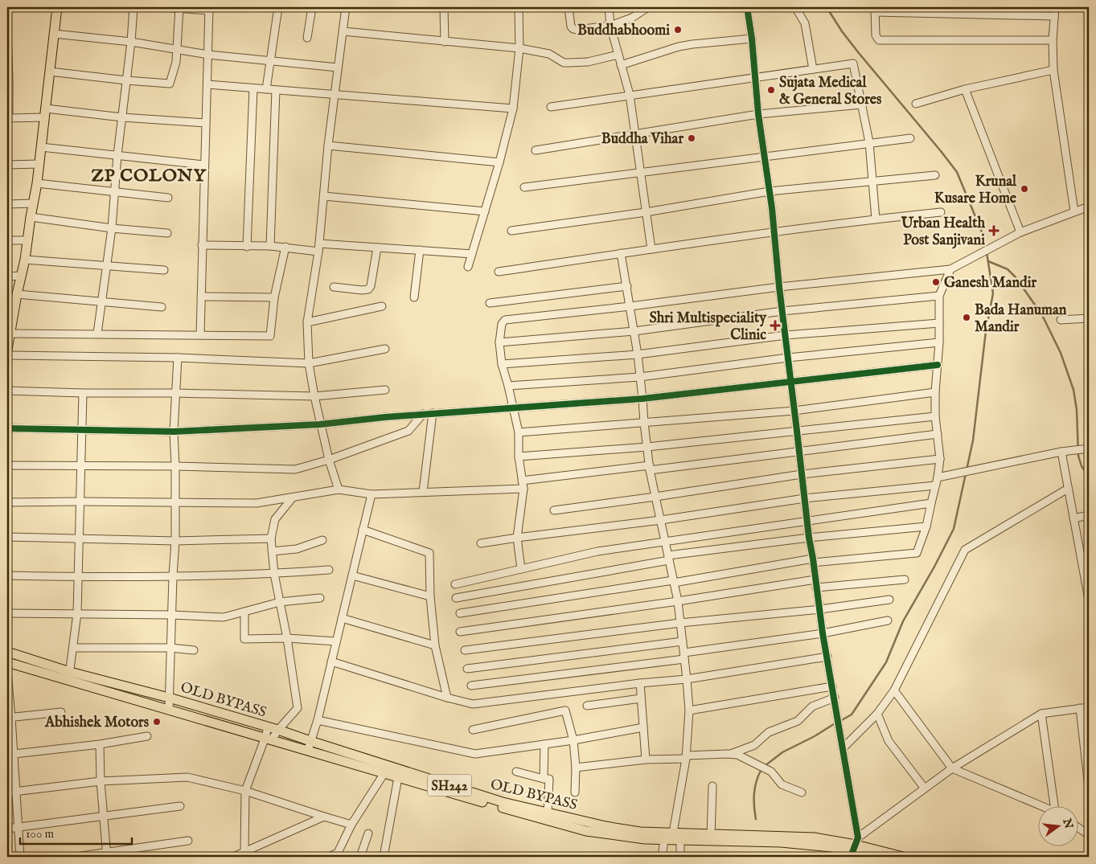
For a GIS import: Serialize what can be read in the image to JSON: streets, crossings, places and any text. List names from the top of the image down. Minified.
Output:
{"streets":{"main road":["OLD BYPASS","SH242"]},"districts":["ZP COLONY"],"places":{"other":["Buddhabhoomi","Sujata Medical & General Stores","Buddha Vihar","Krunal Kusare Home","Ganesh Mandir","Bada Hanuman Mandir","Abhishek Motors"],"health":["Urban Health Post Sanjivani","Shri Multispeciality Clinic"]},"scale_bar":"100 m","north":"right"}
